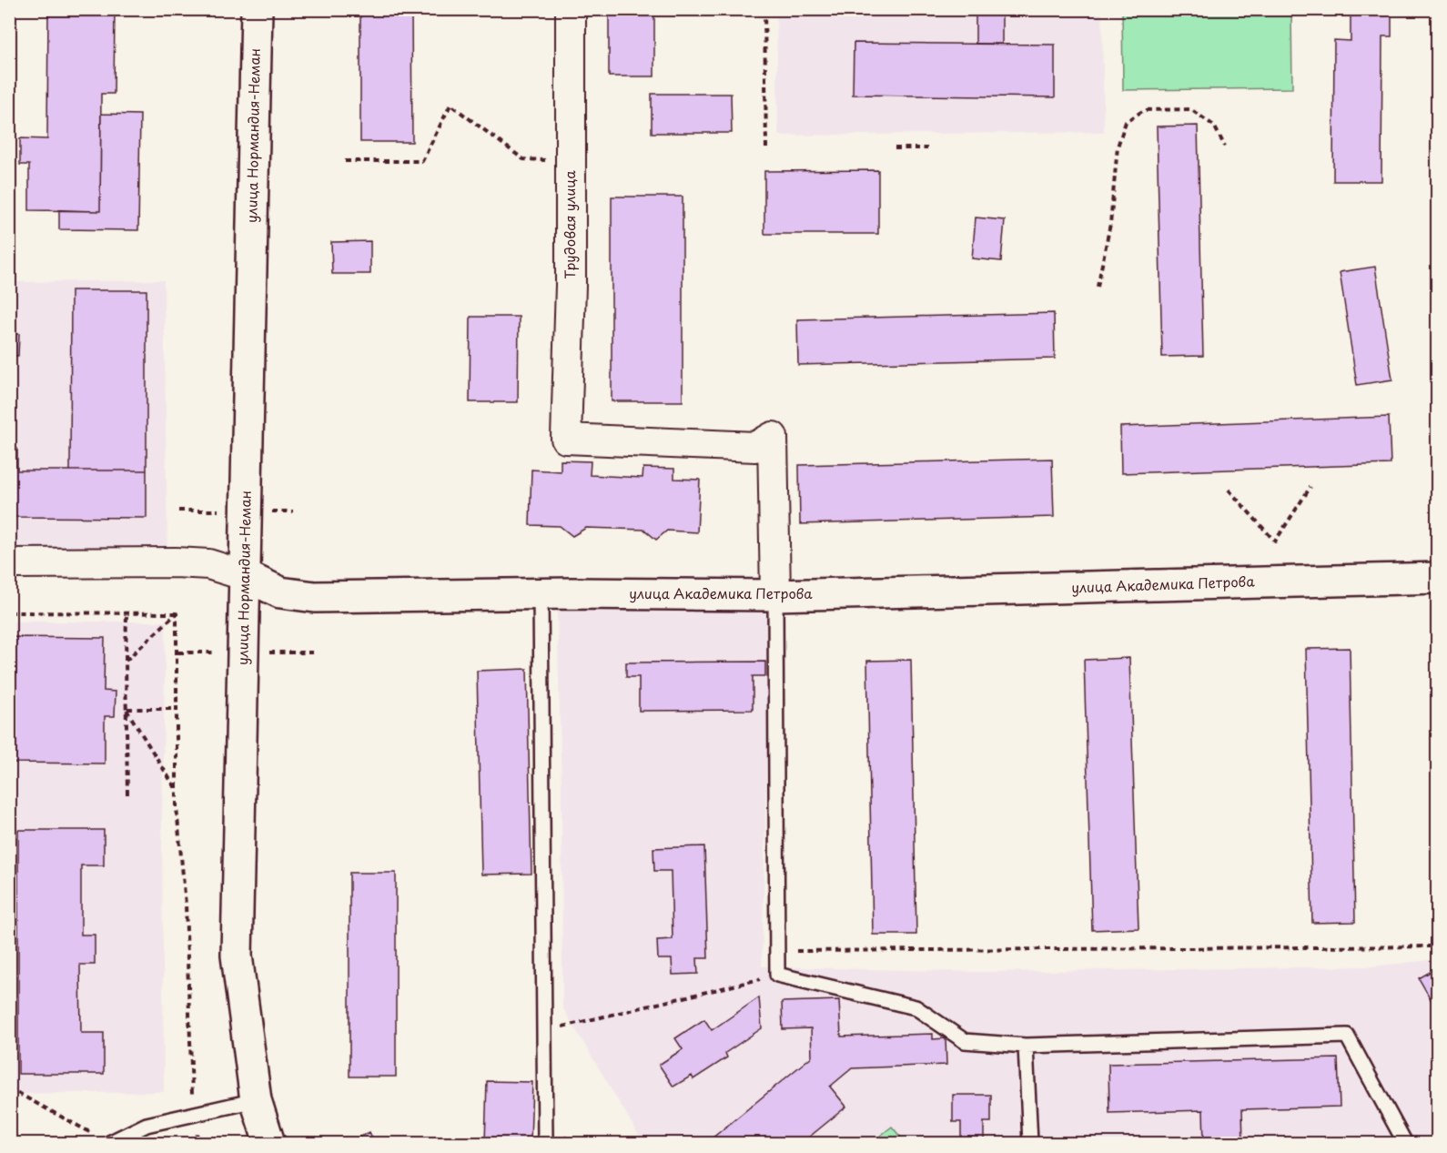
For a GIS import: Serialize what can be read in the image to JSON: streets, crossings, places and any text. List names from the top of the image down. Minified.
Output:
{"streets":{"street":["улица Нормандия-Неман","Трудовая улица","улица Академика Петрова"]},"crossings":[["улица Нормандия-Неман","улица Академика Петрова"],["Трудовая улица","улица Академика Петрова"]]}
